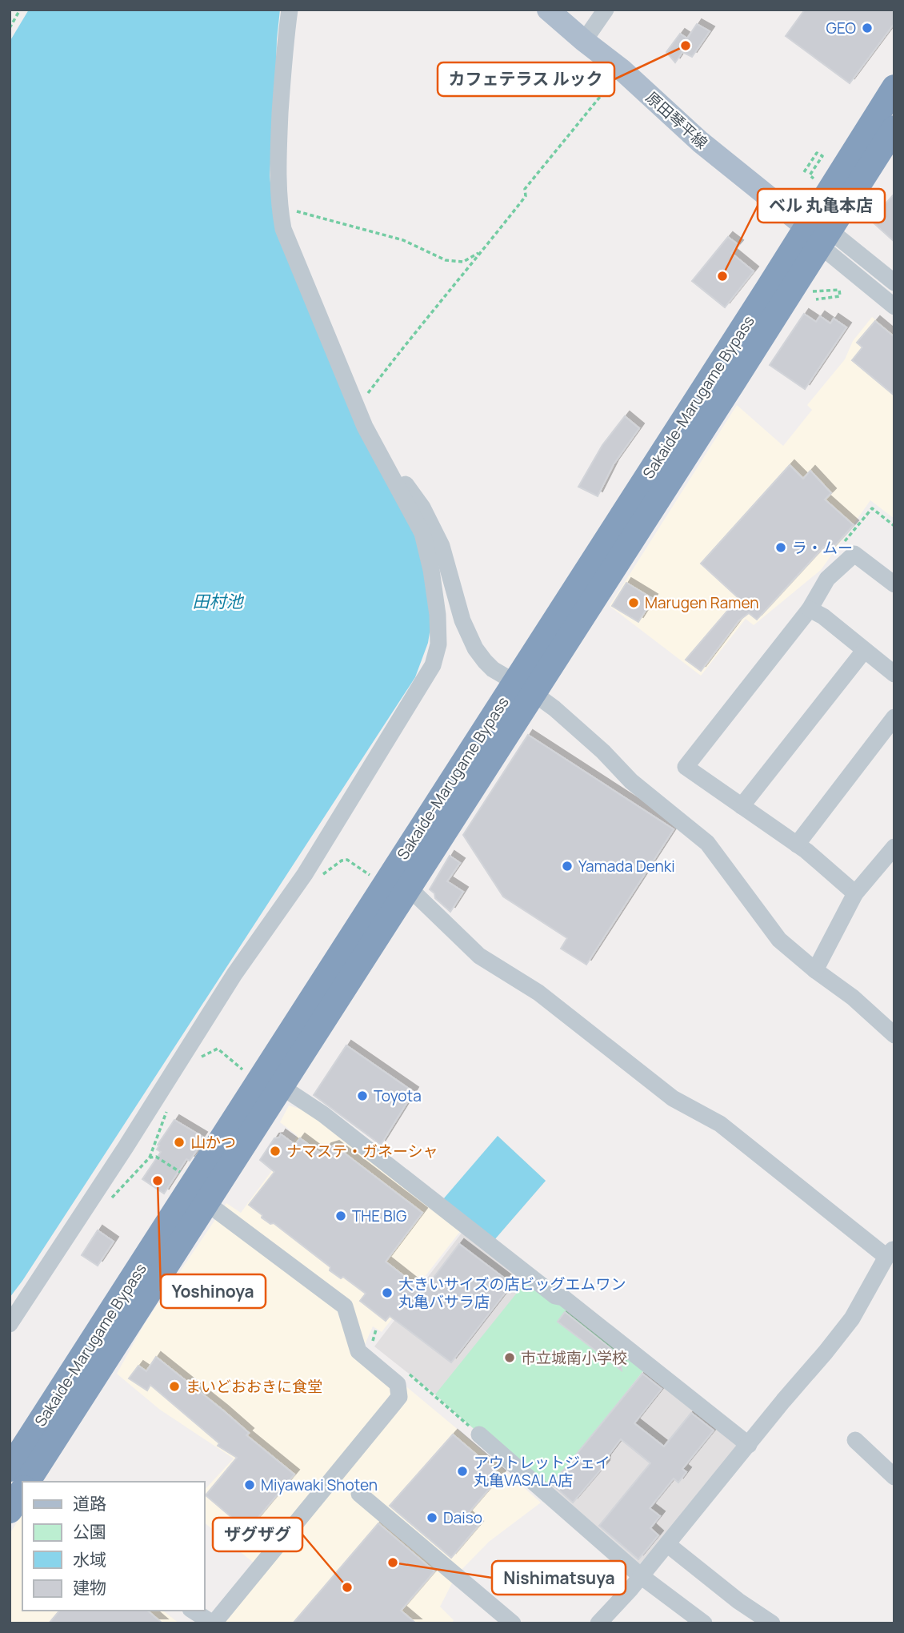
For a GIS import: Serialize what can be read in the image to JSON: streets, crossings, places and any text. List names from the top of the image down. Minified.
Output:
{"streets":{"highway":["Sakaide-Marugame Bypass"],"main road":["原田琴平線"]},"crossings":[["原田琴平線","Sakaide-Marugame Bypass"]],"water":["田村池"],"places":["GEO","カフェテラス ルック","ベル 丸亀本店","ラ・ムー","Marugen Ramen","Yamada Denki","Toyota","山かつ","ナマステ・ガネーシャ","Yoshinoya","THE BIG","大きいサイズの店ビッグエムワン 丸亀バサラ店","市立城南小学校","まいどおおきに食堂","アウトレットジェイ 丸亀VASALA店","Miyawaki Shoten","Daiso","Nishimatsuya","ザグザグ"],"legend":["道路","公園","水域","建物"]}
